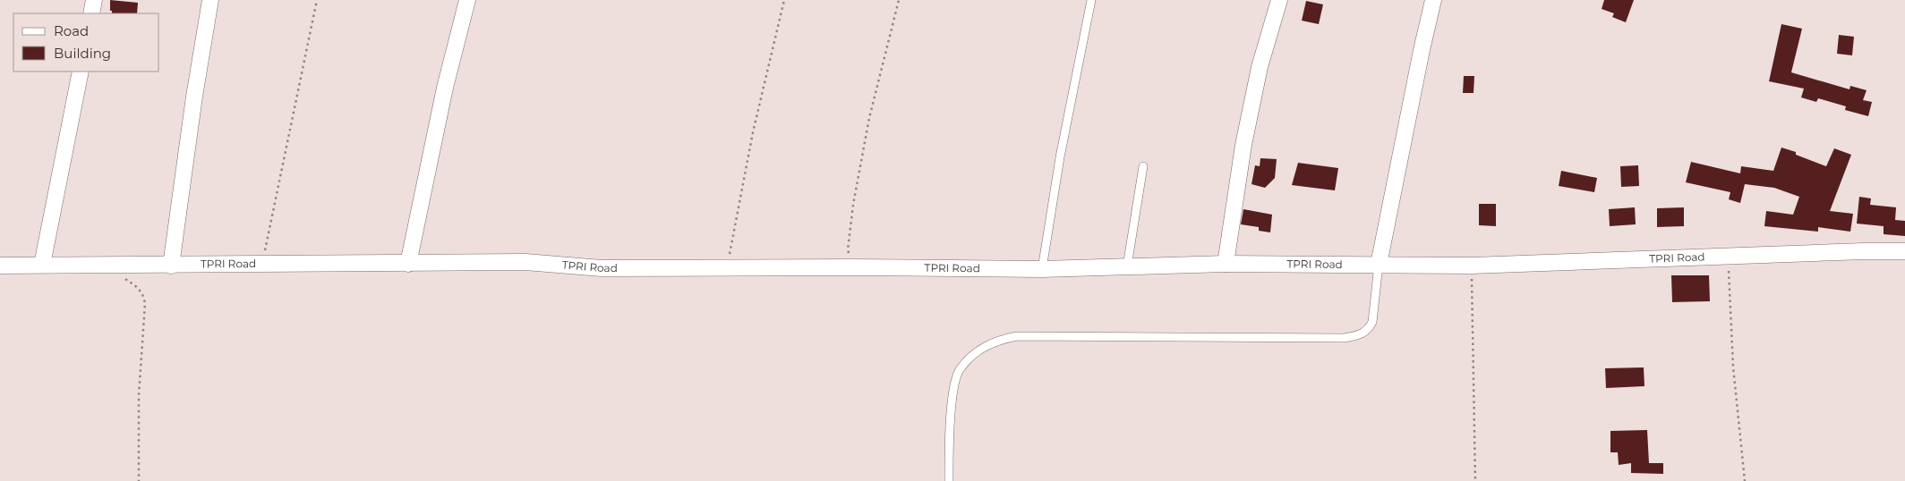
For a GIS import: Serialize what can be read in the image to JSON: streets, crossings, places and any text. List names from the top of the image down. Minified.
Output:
{"streets":{"street":["TPRI Road"]},"legend":["Road","Building"]}
